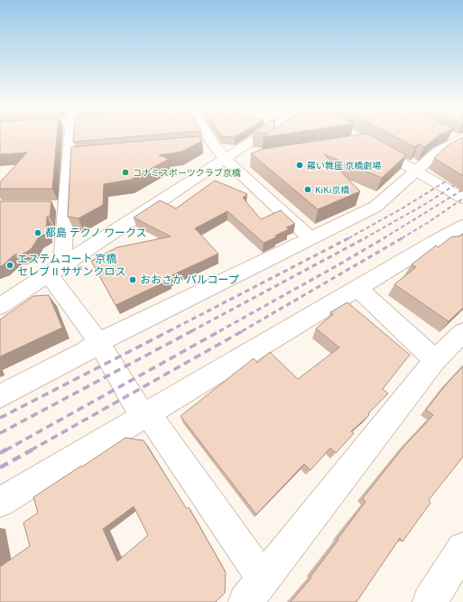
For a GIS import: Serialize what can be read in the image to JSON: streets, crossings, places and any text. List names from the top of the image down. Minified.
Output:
{"places":["羅い舞座 京橋劇場","コナミスポーツクラブ京橋","KiKi京橋","都島 テクノ ワークス","エステムコート 京橋 セレブ II サザンクロス","おおさか パルコープ"]}
